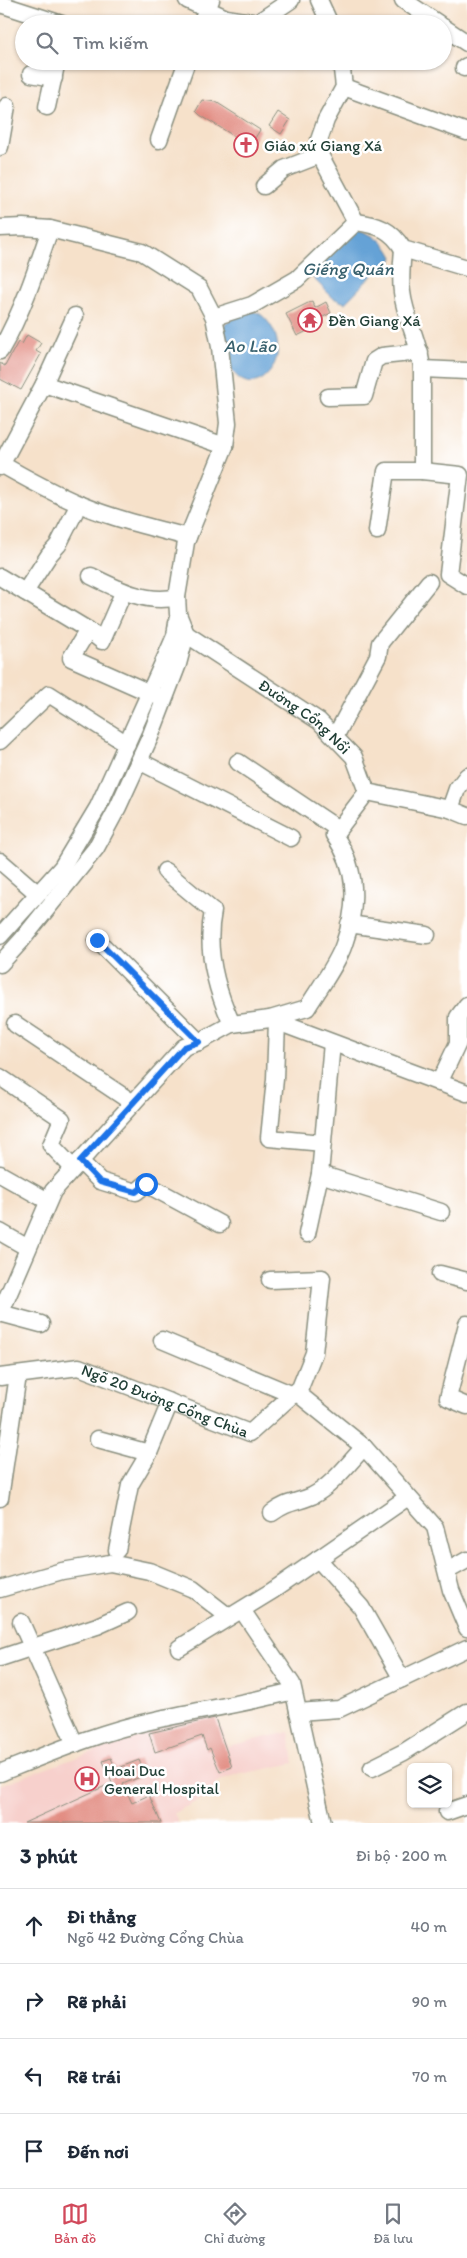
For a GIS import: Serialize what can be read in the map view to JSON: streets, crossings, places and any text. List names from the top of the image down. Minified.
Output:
{"streets":{"street":["Đường Cổng Nổi","Ngõ 20 Đường Cổng Chùa"]},"water":["Giếng Quán","Ao Lão"],"places":{"church":["Giáo xứ Giang Xá"],"temple":["Đền Giang Xá"],"hospital":["Hoai Duc General Hospital"]},"page":{"search":"Tìm kiếm","heading":["3 phút","Đi bộ · 200 m"],"list":[["Đi thẳng","Ngõ 42 Đường Cổng Chùa","40 m"],["Rẽ phải","90 m"],["Rẽ trái","70 m"],"Đến nơi"],"nav":["Bản đồ","Chỉ đường","Đã lưu"]}}
